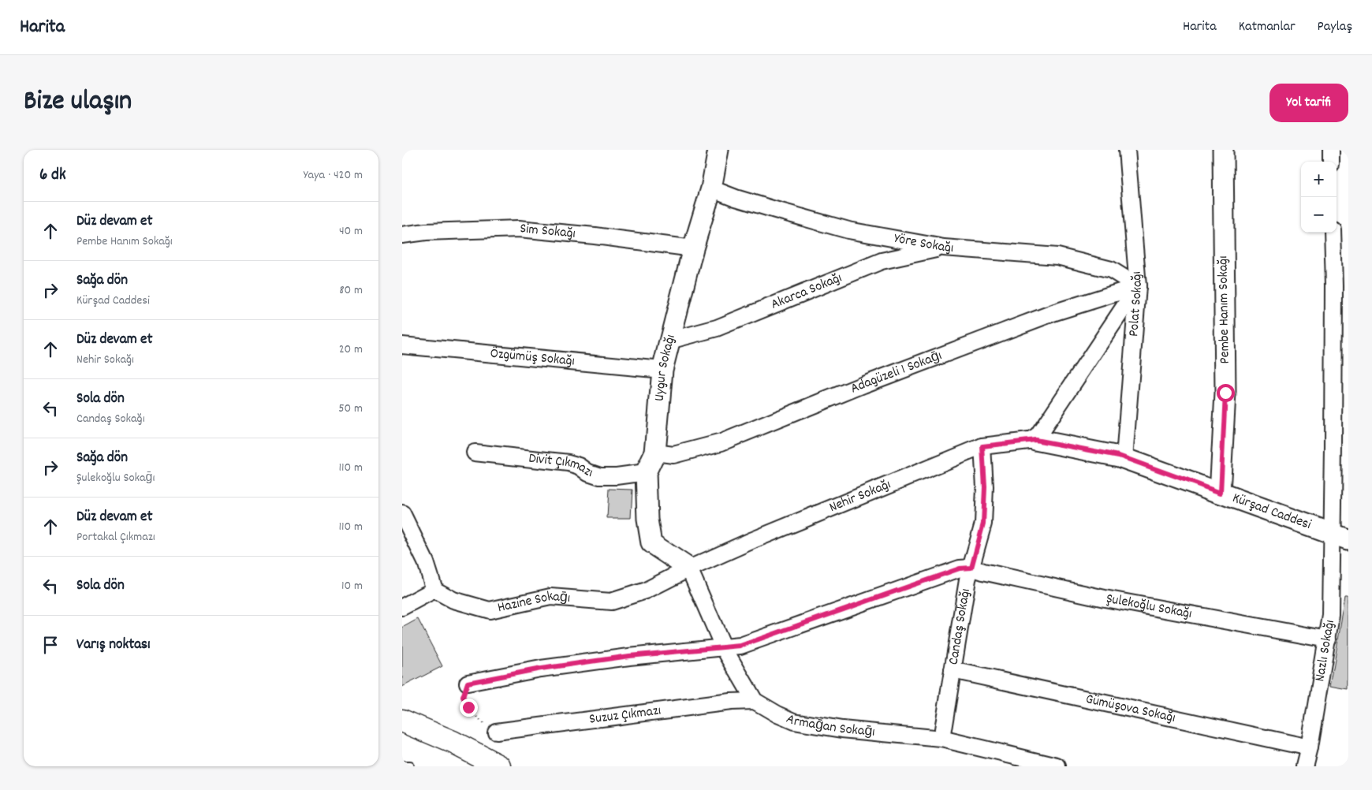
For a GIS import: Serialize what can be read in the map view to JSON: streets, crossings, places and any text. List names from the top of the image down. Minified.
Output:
{"streets":{"street":["Sim Sokağı","Yöre Sokağı","Akarca Sokağı","Polat Sokağı","Pembe Hanım Sokağı","Özgümüş Sokağı","Uygur Sokağı","Adagüzeli 1 Sokaḡı","Divit Çıkmazı","Nehir Sokağı","Kürşad Caddesi","Hazine Sokaḡı","Şulekoğlu Sokağı","Candaş Sokağı","Nazlı Sokağı","Gümüşova Sokağı","Suzuz Çıkmazı","Armaḡan Sokaḡı"]},"crossings":[["Sim Sokağı","Uygur Sokağı"],["Yöre Sokağı","Akarca Sokağı"],["Yöre Sokağı","Polat Sokağı"],["Yöre Sokağı","Uygur Sokağı"],["Yöre Sokağı","Adagüzeli 1 Sokaḡı"],["Akarca Sokağı","Uygur Sokağı"],["Polat Sokağı","Adagüzeli 1 Sokaḡı"],["Polat Sokağı","Kürşad Caddesi"],["Pembe Hanım Sokağı","Kürşad Caddesi"],["Özgümüş Sokağı","Uygur Sokağı"],["Uygur Sokağı","Adagüzeli 1 Sokaḡı"],["Uygur Sokağı","Divit Çıkmazı"],["Uygur Sokağı","Nehir Sokağı"],["Uygur Sokağı","Hazine Sokaḡı"],["Uygur Sokağı","Armaḡan Sokaḡı"],["Nehir Sokağı","Kürşad Caddesi"],["Nehir Sokağı","Hazine Sokaḡı"],["Nehir Sokağı","Candaş Sokağı"],["Nehir Sokağı","Armaḡan Sokaḡı"],["Kürşad Caddesi","Nazlı Sokağı"],["Hazine Sokaḡı","Armaḡan Sokaḡı"],["Şulekoğlu Sokağı","Candaş Sokağı"],["Şulekoğlu Sokağı","Nazlı Sokağı"],["Candaş Sokağı","Gümüşova Sokağı"],["Candaş Sokağı","Armaḡan Sokaḡı"],["Nazlı Sokağı","Gümüşova Sokağı"],["Suzuz Çıkmazı","Armaḡan Sokaḡı"]],"page":{"header":"Harita","nav":["Harita","Katmanlar","Paylaş"],"title":"Bize ulaşın","buttons":"Yol tarifi","heading":["6 dk","Yaya · 420 m"],"map_buttons":["+","−"],"list":[["Düz devam et","Pembe Hanım Sokağı","40 m"],["Sağa dön","Kürşad Caddesi","80 m"],["Düz devam et","Nehir Sokağı","20 m"],["Sola dön","Candaş Sokağı","50 m"],["Sağa dön","Şulekoğlu Sokaḡı","110 m"],["Düz devam et","Portakal Çıkmazı","110 m"],["Sola dön","10 m"],"Varış noktası"]}}
